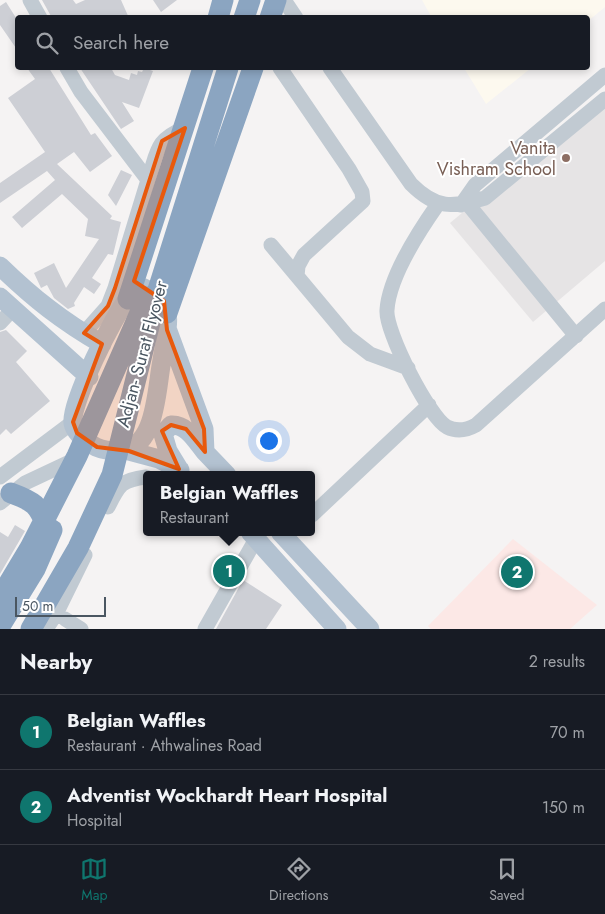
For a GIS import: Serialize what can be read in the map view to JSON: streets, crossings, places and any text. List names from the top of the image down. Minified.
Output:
{"streets":{"highway":["Adjan- Surat Flyover"]},"places":["Vanita Vishram School"],"scale_bar":"50 m","page":{"search":"Search here","popup":["Belgian Waffles","Restaurant"],"pins":["1","2"],"scale":"50 m","heading":["Nearby","2 results"],"list":[{"mark":"1","name":"Belgian Waffles","note":"Restaurant · Athwalines Road","value":"70 m"},{"mark":"2","name":"Adventist Wockhardt Heart Hospital","note":"Hospital","value":"150 m"}],"nav":["Map","Directions","Saved"]}}
